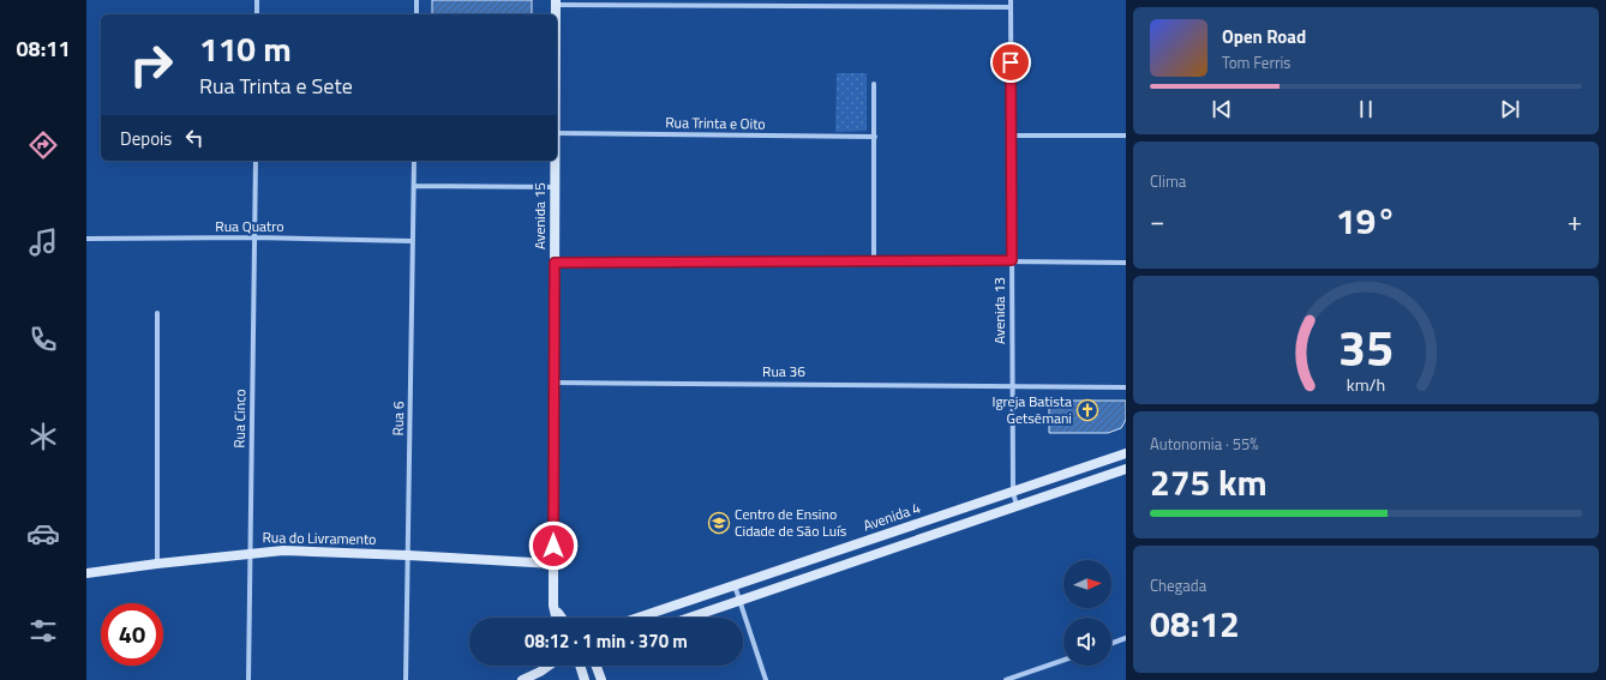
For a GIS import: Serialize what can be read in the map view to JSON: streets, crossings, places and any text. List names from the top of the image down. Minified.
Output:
{"streets":{"main road":["Avenida 15","Avenida 4","Rua do Livramento"],"street":["Rua Trinta e Oito","Rua Quatro","Avenida 13","Rua 36","Rua Cinco","Rua 6"]},"crossings":[["Avenida 15","Rua 36"],["Avenida 15","Rua do Livramento"],["Rua Quatro","Rua Cinco"],["Rua Quatro","Rua 6"],["Avenida 13","Rua 36"],["Avenida 13","Avenida 4"],["Rua Cinco","Rua do Livramento"],["Rua 6","Rua do Livramento"]],"places":{"church":["Igreja Batista Getsêmani"],"school or university":["Centro de Ensino Cidade de São Luís"]},"north":"right","page":{"tabs":"08:11","turn":["110 m","Rua Trinta e Sete"],"song":["Open Road","Tom Ferris"],"then":"Depois","tile":["Clima",["Autonomia · 55%","275 km"],["Chegada","08:12"]],"heat":["−","19°","+"],"limit":"40","trip":"08:12 · 1 min · 370 m","gauge":["35","km/h"]}}
